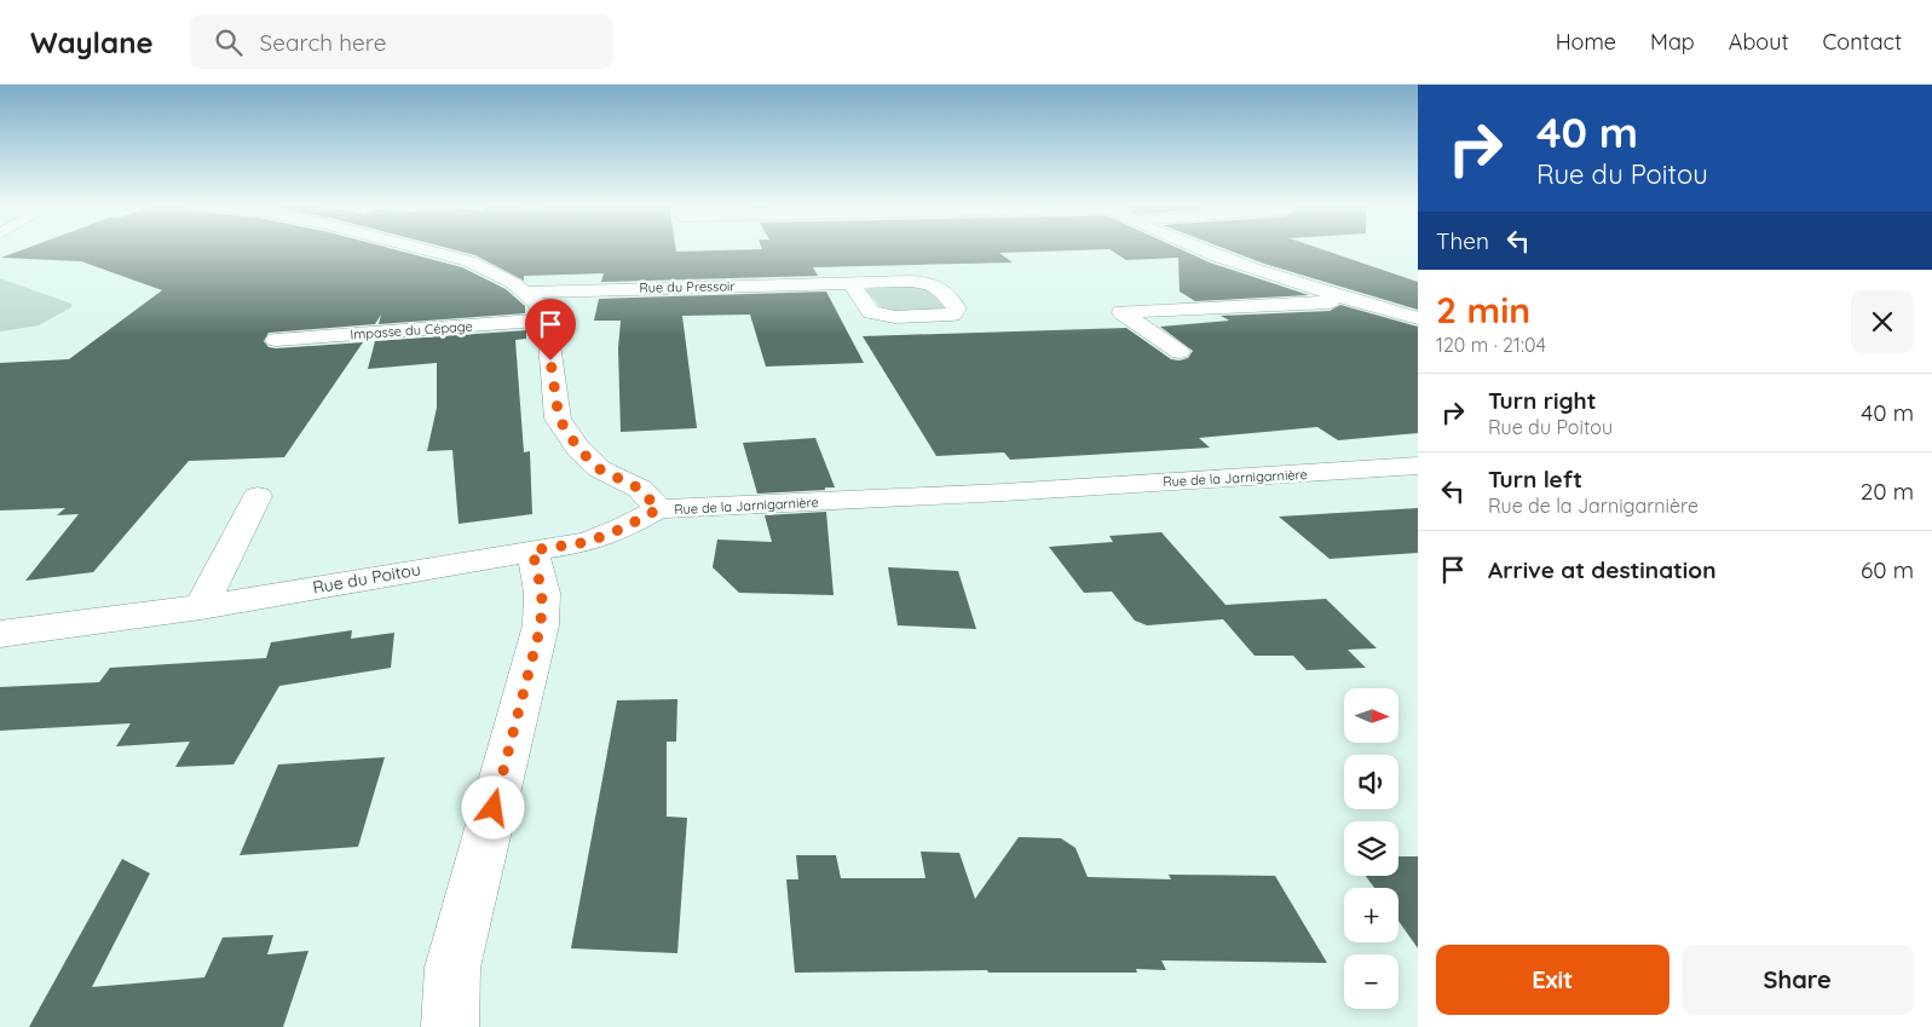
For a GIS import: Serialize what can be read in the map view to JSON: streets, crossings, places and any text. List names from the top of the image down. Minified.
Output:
{"streets":{"street":["Rue du Pressoir","Impasse du Cépage","Rue de la Jarnigarnière","Rue du Poitou"]},"crossings":[["Impasse du Cépage","Rue de la Jarnigarnière"],["Rue de la Jarnigarnière","Rue du Poitou"]],"north":"right","page":{"header":"Waylane","search":"Search here","nav":["Home","Map","About","Contact"],"turn":["40 m","Rue du Poitou"],"then":"Then","heading":["2 min","120 m · 21:04"],"list":[{"name":"Turn right","note":"Rue du Poitou","value":"40 m"},{"name":"Turn left","note":"Rue de la Jarnigarnière","value":"20 m"},{"name":"Arrive at destination","value":"60 m"}],"map_buttons":["+","−"],"buttons":["Exit","Share"]}}
